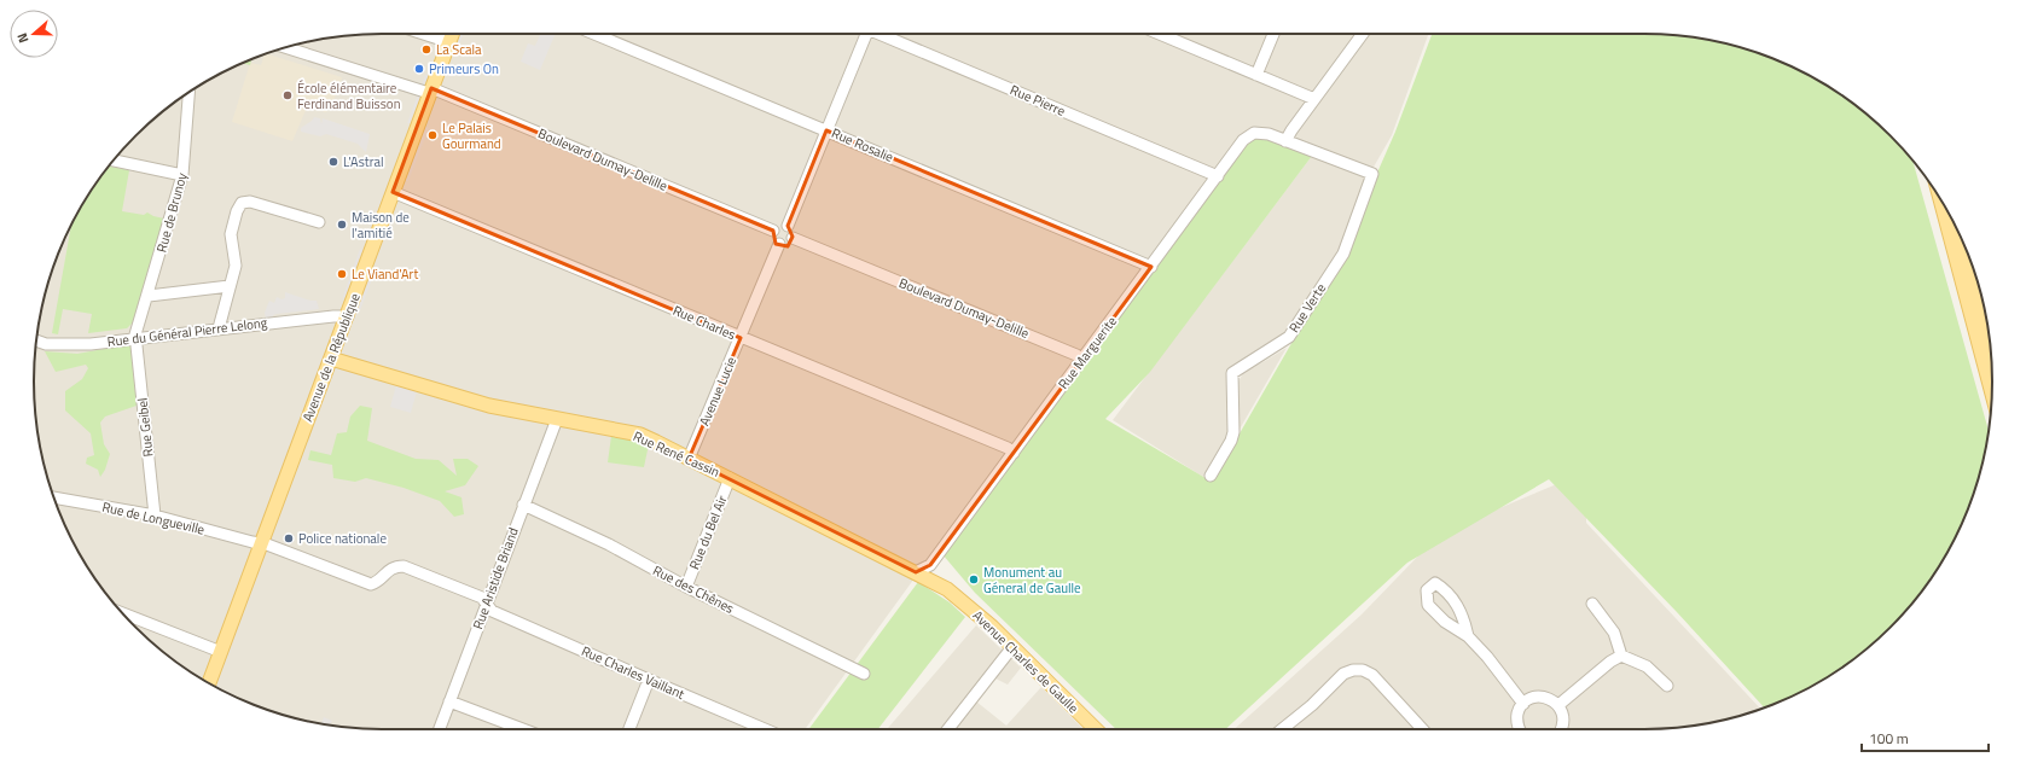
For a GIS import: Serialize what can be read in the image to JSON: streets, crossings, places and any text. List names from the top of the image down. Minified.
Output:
{"streets":{"main road":["Avenue de la République","Rue René Cassin","Avenue Charles de Gaulle"],"street":["Rue Pierre","Rue Rosalie","Boulevard Dumay-Delille","Rue de Brunoy","Rue Verte","Rue Charles","Rue du Général Pierre Lelong","Rue Marguerite","Avenue Lucie","Rue Geibel","Rue de Longueville","Rue du Bel Air","Rue Aristide Briand","Rue des Chênes","Rue Charles Vaillant"]},"crossings":[["Rue Pierre","Rue Marguerite"],["Rue Rosalie","Rue Marguerite"],["Boulevard Dumay-Delille","Rue Marguerite"],["Boulevard Dumay-Delille","Avenue de la République"],["Boulevard Dumay-Delille","Avenue Lucie"],["Rue de Brunoy","Rue du Général Pierre Lelong"],["Rue de Brunoy","Rue Geibel"],["Rue Verte","Rue Marguerite"],["Rue Charles","Rue Marguerite"],["Rue Charles","Avenue de la République"],["Rue Charles","Avenue Lucie"],["Rue du Général Pierre Lelong","Avenue de la République"],["Rue du Général Pierre Lelong","Rue Geibel"],["Rue Marguerite","Rue René Cassin"],["Avenue de la République","Rue René Cassin"],["Avenue de la République","Rue de Longueville"],["Avenue Lucie","Rue René Cassin"],["Rue Geibel","Rue de Longueville"],["Rue René Cassin","Rue du Bel Air"],["Rue René Cassin","Rue Aristide Briand"],["Rue René Cassin","Avenue Charles de Gaulle"],["Rue de Longueville","Rue Aristide Briand"],["Rue de Longueville","Rue Charles Vaillant"],["Rue du Bel Air","Rue des Chênes"],["Rue Aristide Briand","Rue des Chênes"],["Rue Aristide Briand","Rue Charles Vaillant"]],"places":["La Scala","Primeurs On","École élémentaire Ferdinand Buisson","Le Palais Gourmand","L'Astral","Maison de l'amitié","Le Viand'Art","Police nationale","Monument au Géneral de Gaulle"],"scale_bar":"100 m","north":"left"}
